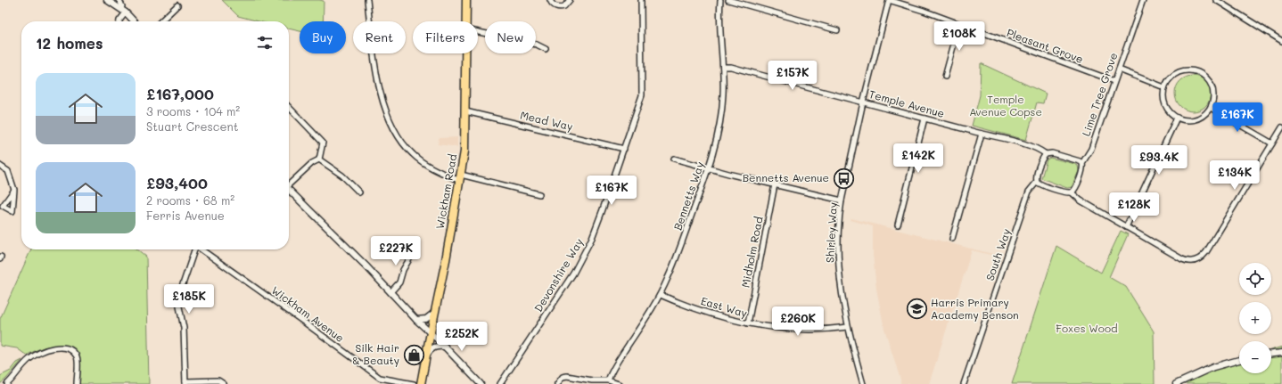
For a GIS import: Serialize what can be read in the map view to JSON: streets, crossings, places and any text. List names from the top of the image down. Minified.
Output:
{"streets":{"highway":["Wickham Road"],"street":["Pleasant Grove","Lime Tree Grove","Temple Avenue","Mead Way","Bennetts Way","Shirley Way","Midholm Road","South Way","Devonshire Way","East Way","Wickham Avenue"]},"crossings":[["Pleasant Grove","Lime Tree Grove"],["Pleasant Grove","Shirley Way"],["Lime Tree Grove","Temple Avenue"],["Lime Tree Grove","South Way"],["Temple Avenue","Bennetts Way"],["Temple Avenue","Shirley Way"],["Temple Avenue","South Way"],["Mead Way","Wickham Road"],["Mead Way","Devonshire Way"],["Bennetts Way","East Way"],["Shirley Way","East Way"],["Midholm Road","East Way"]],"parks":["Temple Avenue Copse","Foxes Wood"],"places":{"bus stop":["Bennetts Avenue"],"school or university":["Harris Primary Academy Benson"],"shop":["Silk Hair & Beauty"]},"page":{"price":["£108K","£157K","£167K","£142K","£93.4K","£134K","£167K","£128K","£227K","£185K","£260K","£252K"],"chip":["Buy","Rent","Filters","New"],"heading":"12 homes","list":[{"name":"£167,000","note":"3 rooms · 104 m² · Stuart Crescent"},{"name":"£93,400","note":"2 rooms · 68 m² · Ferris Avenue"}],"map_buttons":["+","−"]}}
